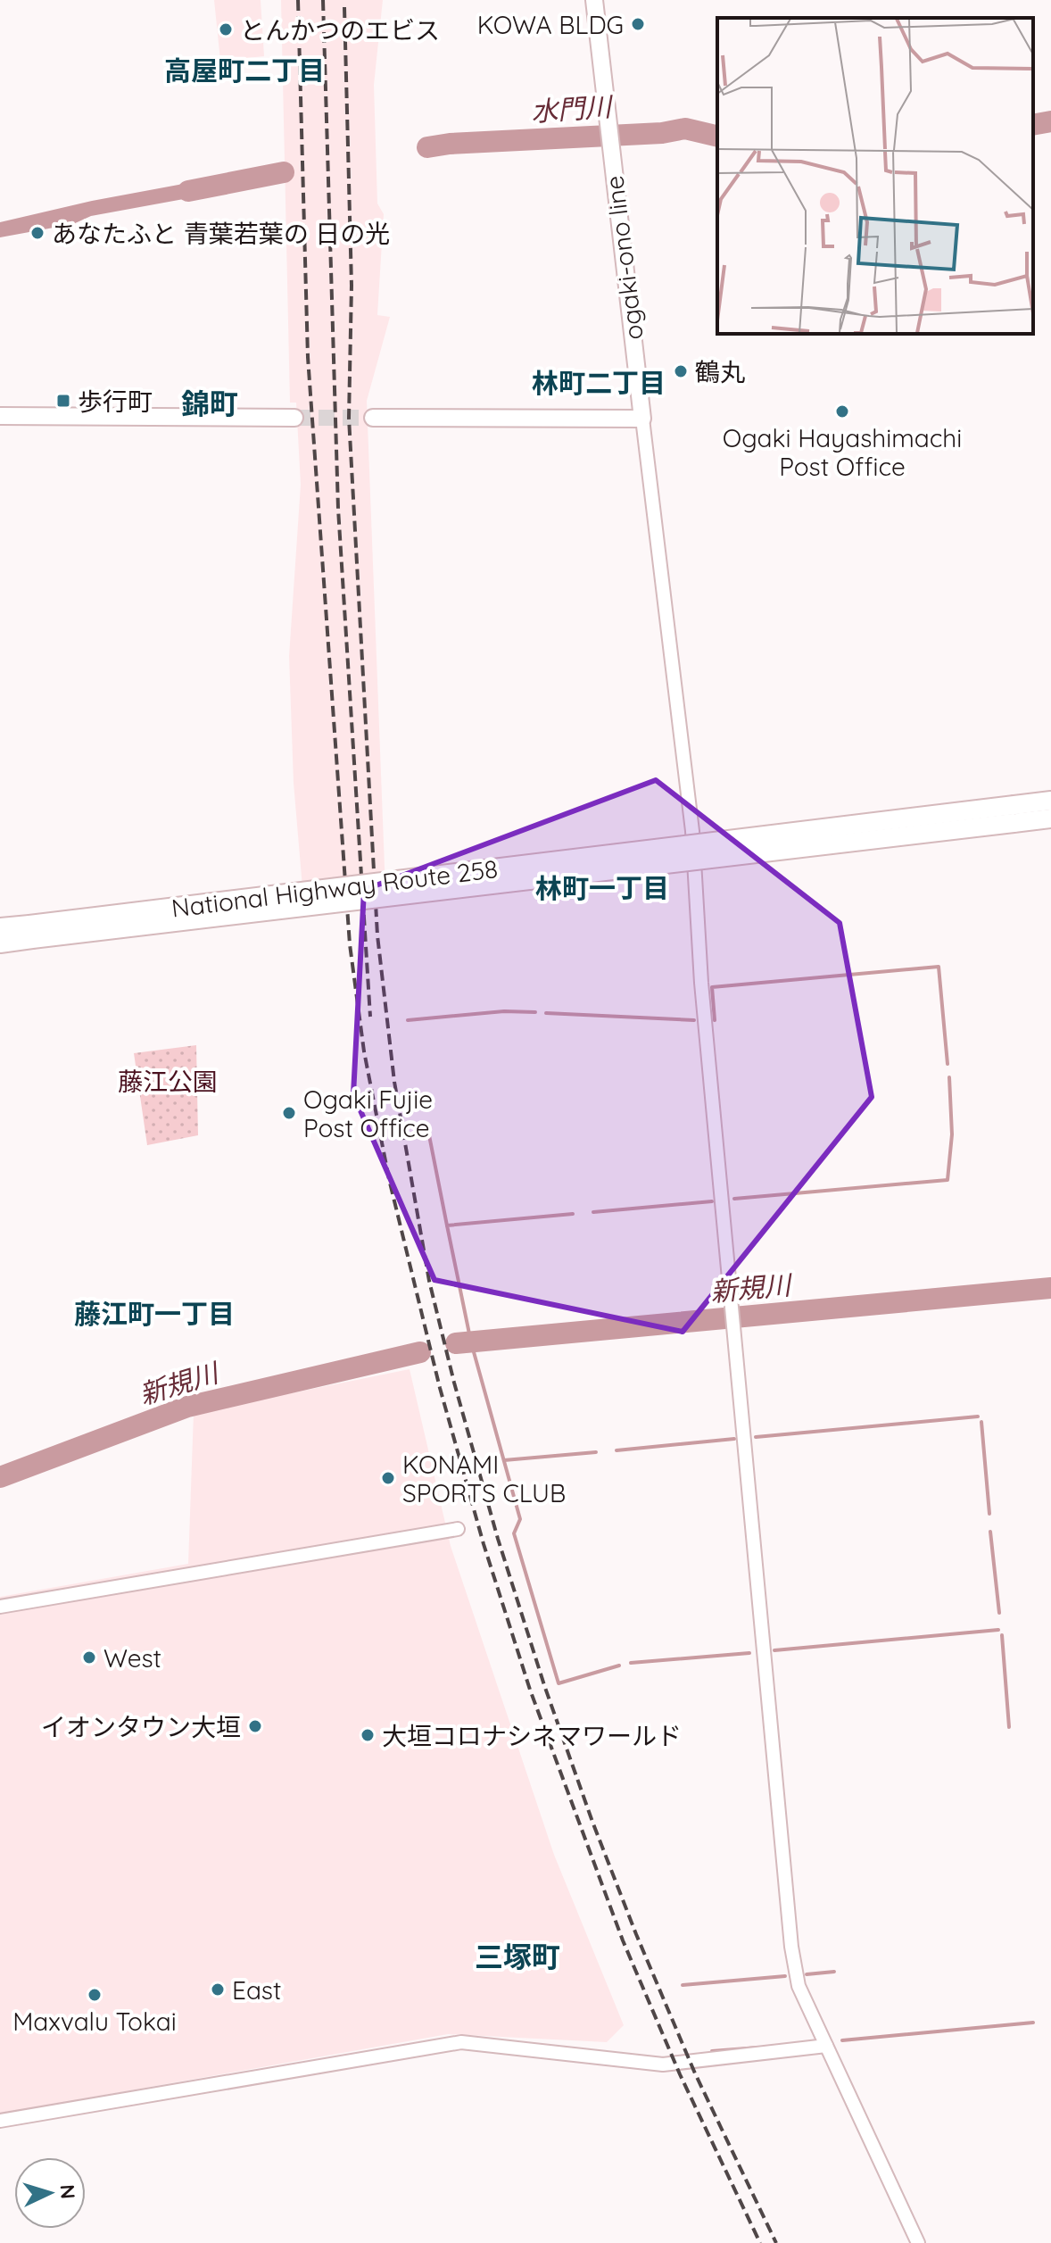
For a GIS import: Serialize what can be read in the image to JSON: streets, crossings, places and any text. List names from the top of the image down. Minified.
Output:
{"streets":{"highway":["National Highway Route 258"],"main road":["ogaki-ono line"]},"districts":["高屋町二丁目","林町二丁目","錦町","林町一丁目","藤江町一丁目","三塚町"],"water":["水門川","新規川"],"parks":["藤江公園"],"places":{"other":["KOWA BLDG","とんかつのエビス","あなたふと 青葉若葉の 日の光","鶴丸","Ogaki Hayashimachi Post Office","Ogaki Fujie Post Office","KONAMI SPORTS CLUB","West","イオンタウン大垣","大垣コロナシネマワールド","East","Maxvalu Tokai"],"transit":["歩行町"]},"north":"right"}
